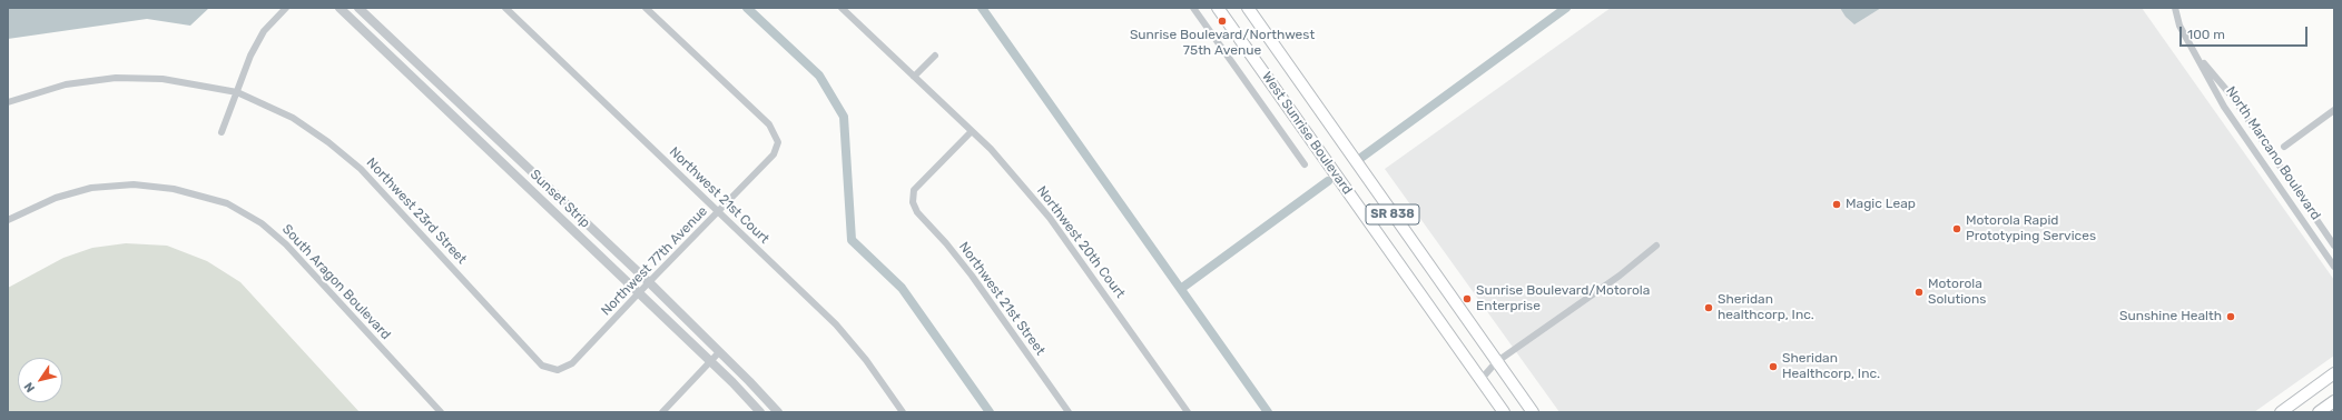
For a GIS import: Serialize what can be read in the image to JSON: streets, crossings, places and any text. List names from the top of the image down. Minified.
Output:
{"streets":{"main road":["West Sunrise Boulevard","SR 838"],"street":["North Marcano Boulevard","Northwest 21st Court","Sunset Strip","Northwest 23rd Street","Northwest 20th Court","Northwest 77th Avenue","South Aragon Boulevard","Northwest 21st Street"]},"crossings":[["Northwest 21st Court","Northwest 77th Avenue"],["Sunset Strip","Northwest 77th Avenue"],["Northwest 23rd Street","Northwest 77th Avenue"],["Northwest 20th Court","Northwest 21st Street"]],"places":["Sunrise Boulevard/Northwest 75th Avenue","Magic Leap","Motorola Rapid Prototyping Services","Motorola Solutions","Sunrise Boulevard/Motorola Enterprise","Sheridan healthcorp, Inc.","Sunshine Health","Sheridan Healthcorp, Inc."],"scale_bar":"100 m","north":"bottom left"}
